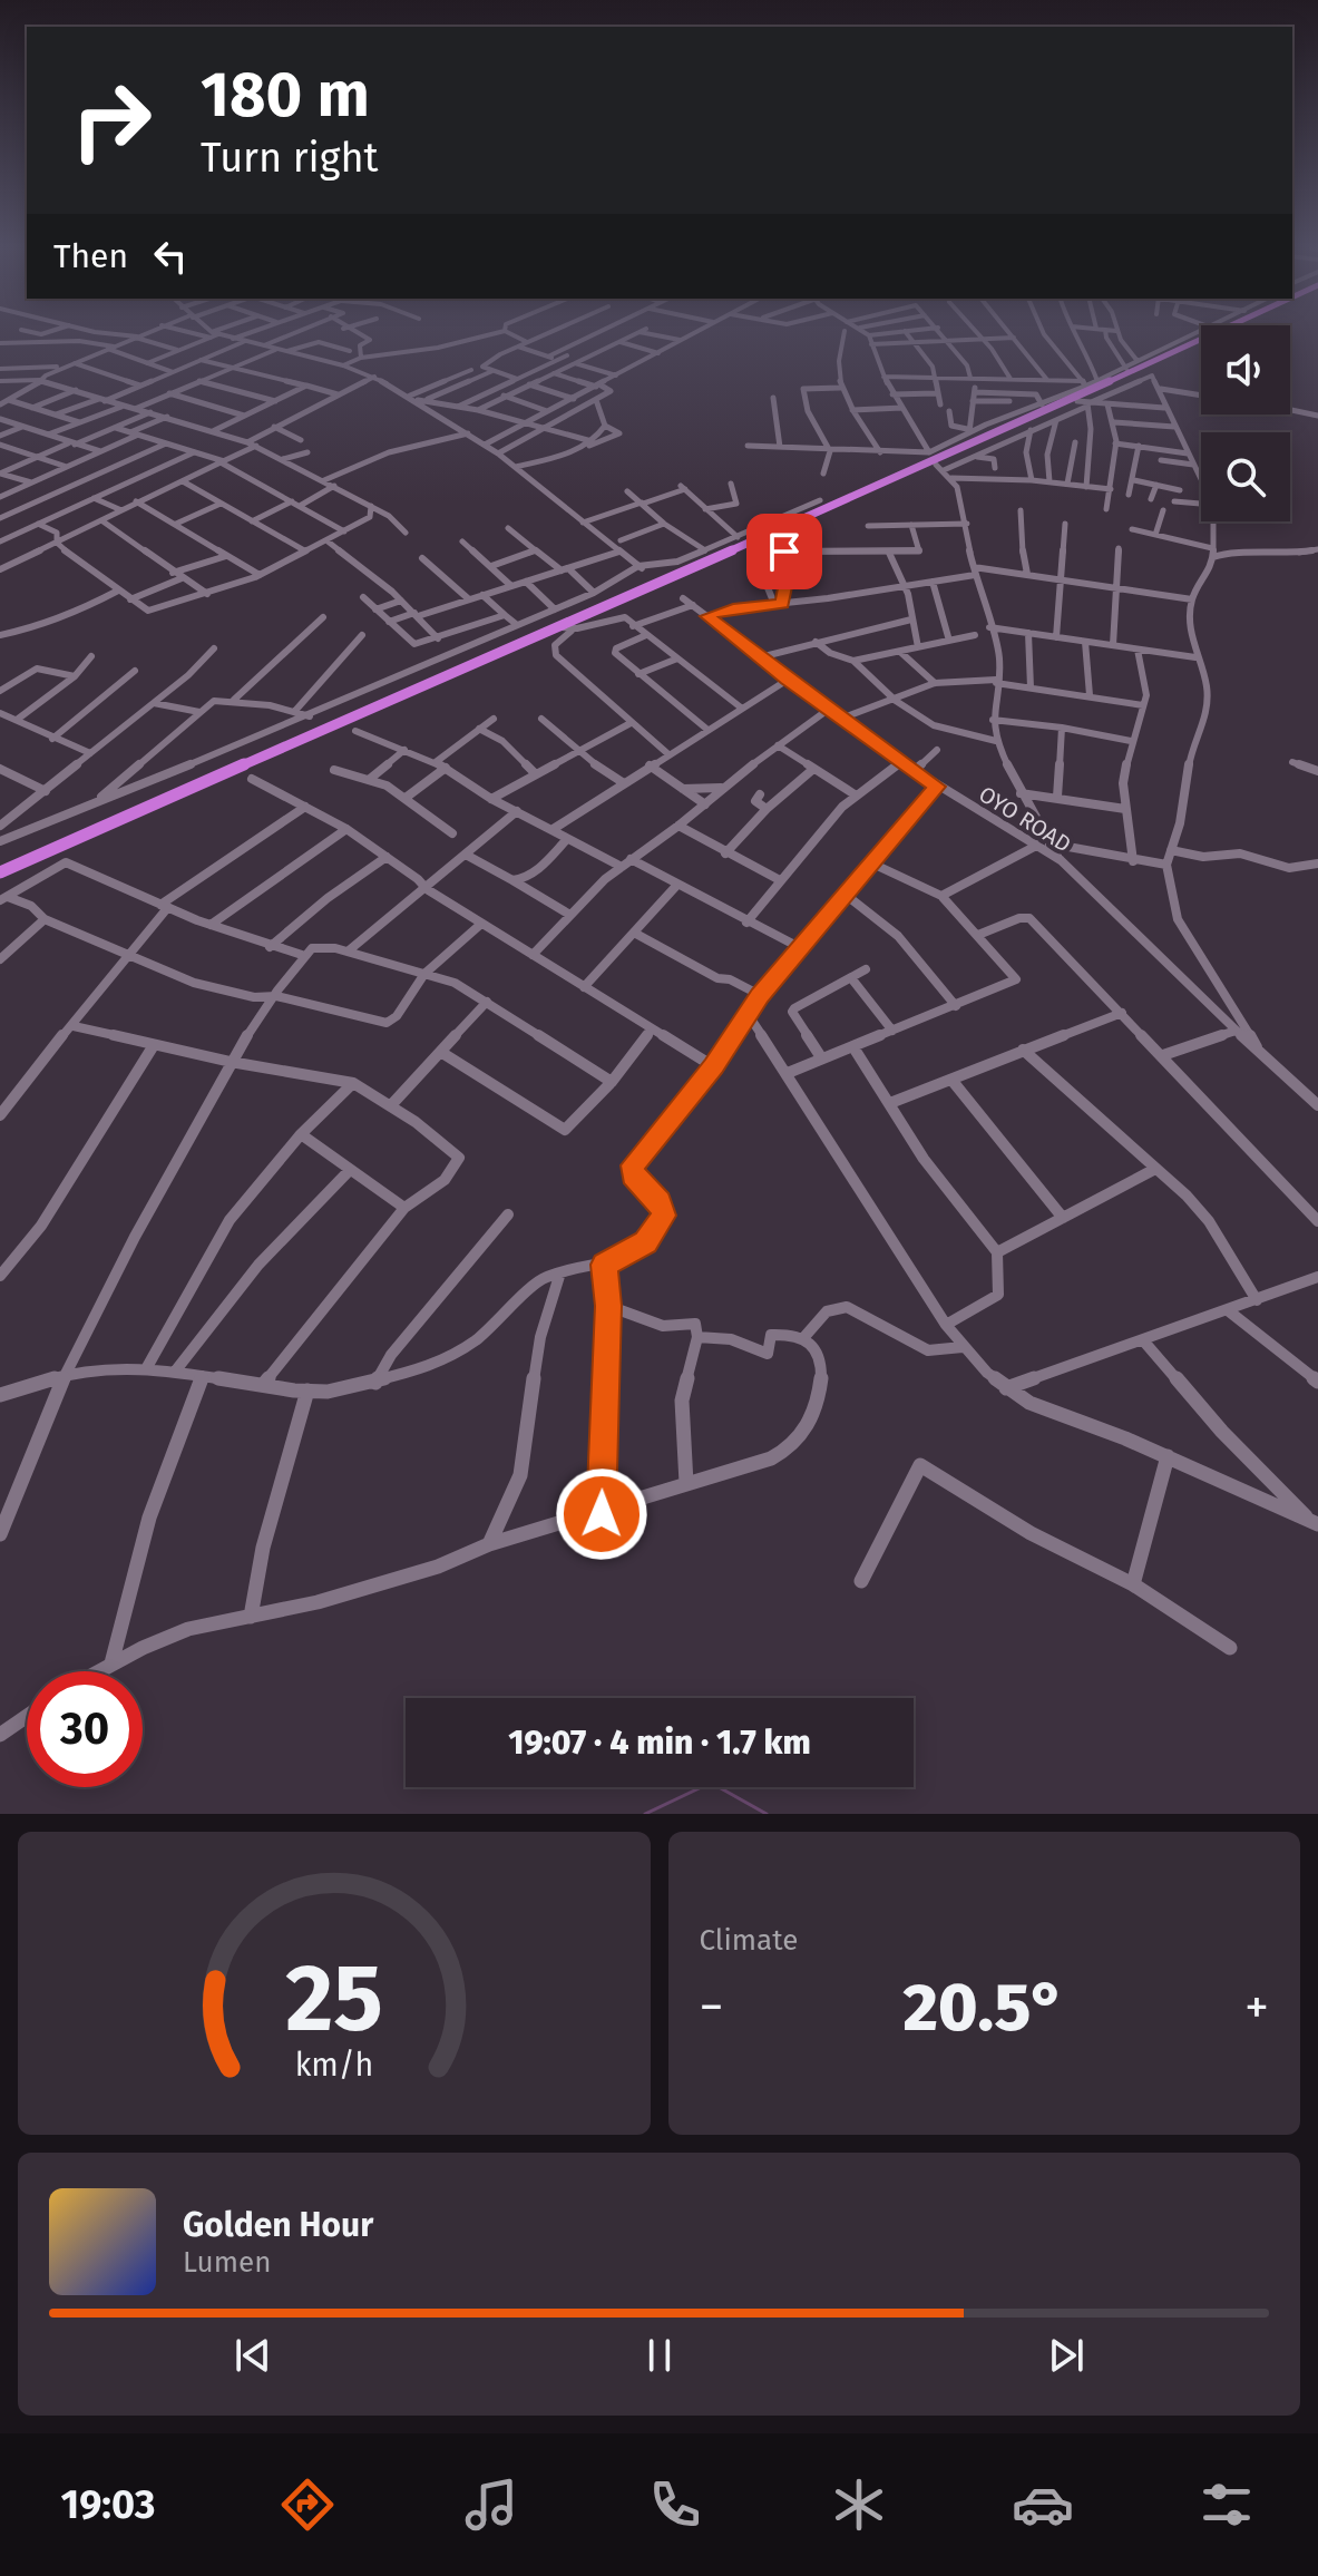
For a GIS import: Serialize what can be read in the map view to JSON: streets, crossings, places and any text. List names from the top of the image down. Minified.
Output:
{"streets":{"street":["OYO ROAD"]},"page":{"turn":["180 m","Turn right"],"then":"Then","limit":"30","trip":"19:07 · 4 min · 1.7 km","tile":"Climate","heat":["−","20.5°","+"],"song":["Golden Hour","Lumen"],"tabs":"19:03","gauge":["25","km/h"]}}
